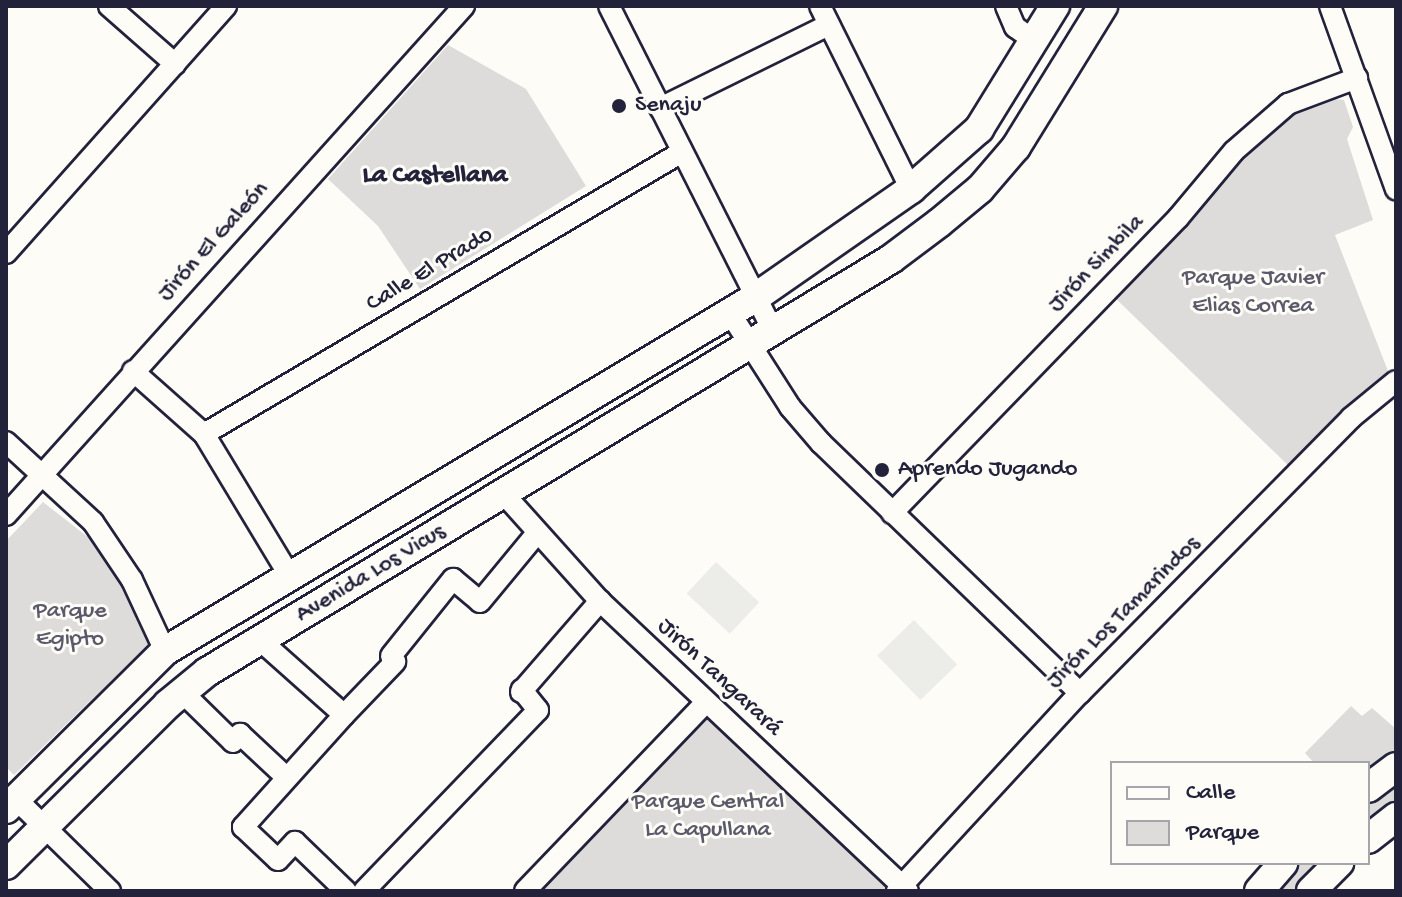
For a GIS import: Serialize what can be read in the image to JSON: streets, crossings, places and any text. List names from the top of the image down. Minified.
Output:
{"streets":{"street":["Jirón El Galeón","Jirón Simbila","Calle El Prado","Avenida Los Vicus","Jirón Los Tamarindos","Jirón Tangarará"]},"crossings":[["Avenida Los Vicus","Jirón Tangarará"],["Jirón Los Tamarindos","Jirón Tangarará"]],"districts":["La Castellana"],"parks":["Parque Javier Elias Correa","Parque Egipto","Parque Central La Capullana"],"places":["Senaju","Aprendo Jugando"],"legend":["Calle","Parque"]}
